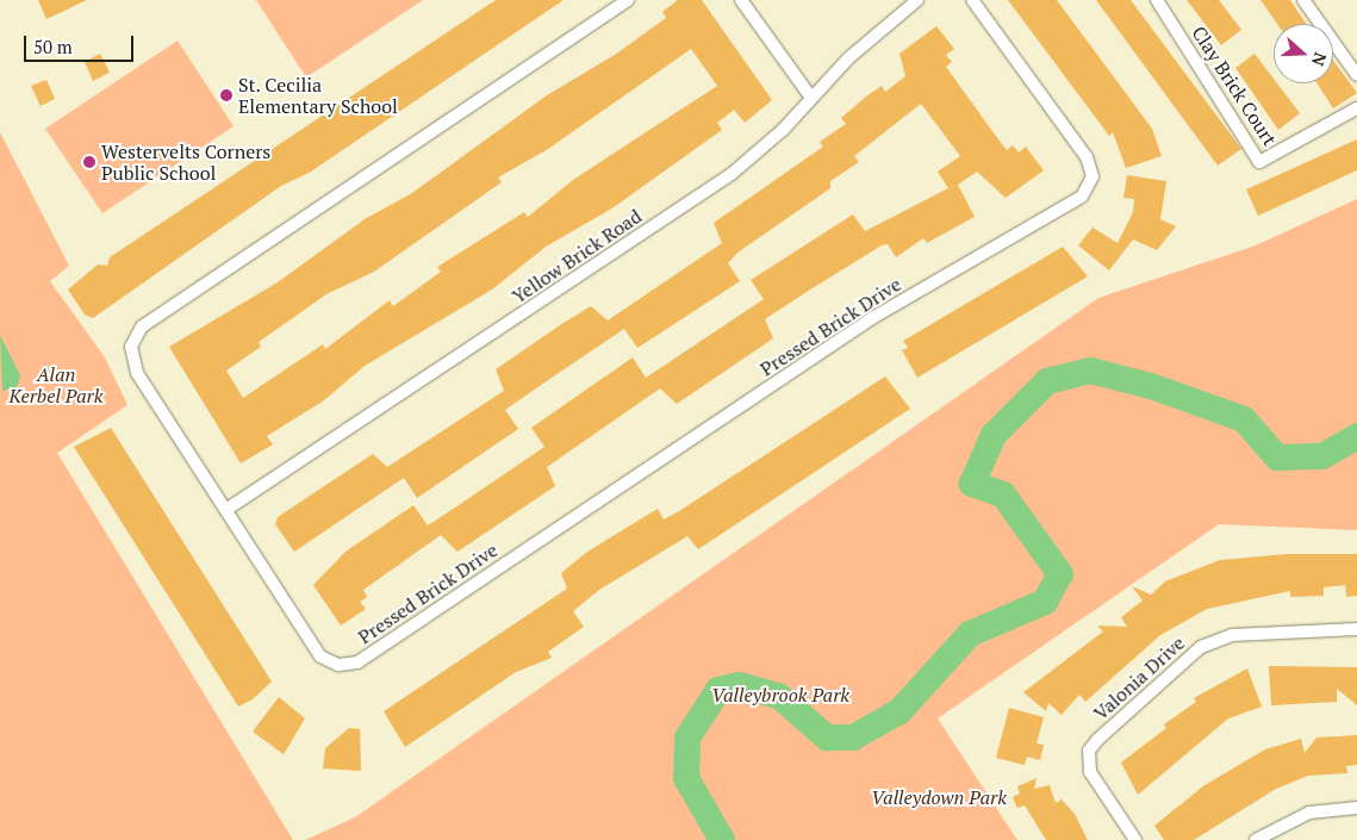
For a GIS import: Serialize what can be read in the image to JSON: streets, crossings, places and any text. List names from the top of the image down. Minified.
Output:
{"streets":{"street":["Clay Brick Court","Yellow Brick Road","Pressed Brick Drive","Valonia Drive"]},"crossings":[["Yellow Brick Road","Pressed Brick Drive"]],"parks":["Alan Kerbel Park","Valleybrook Park","Valleydown Park"],"places":["St. Cecilia Elementary School","Westervelts Corners Public School"],"scale_bar":"50 m","north":"right"}
